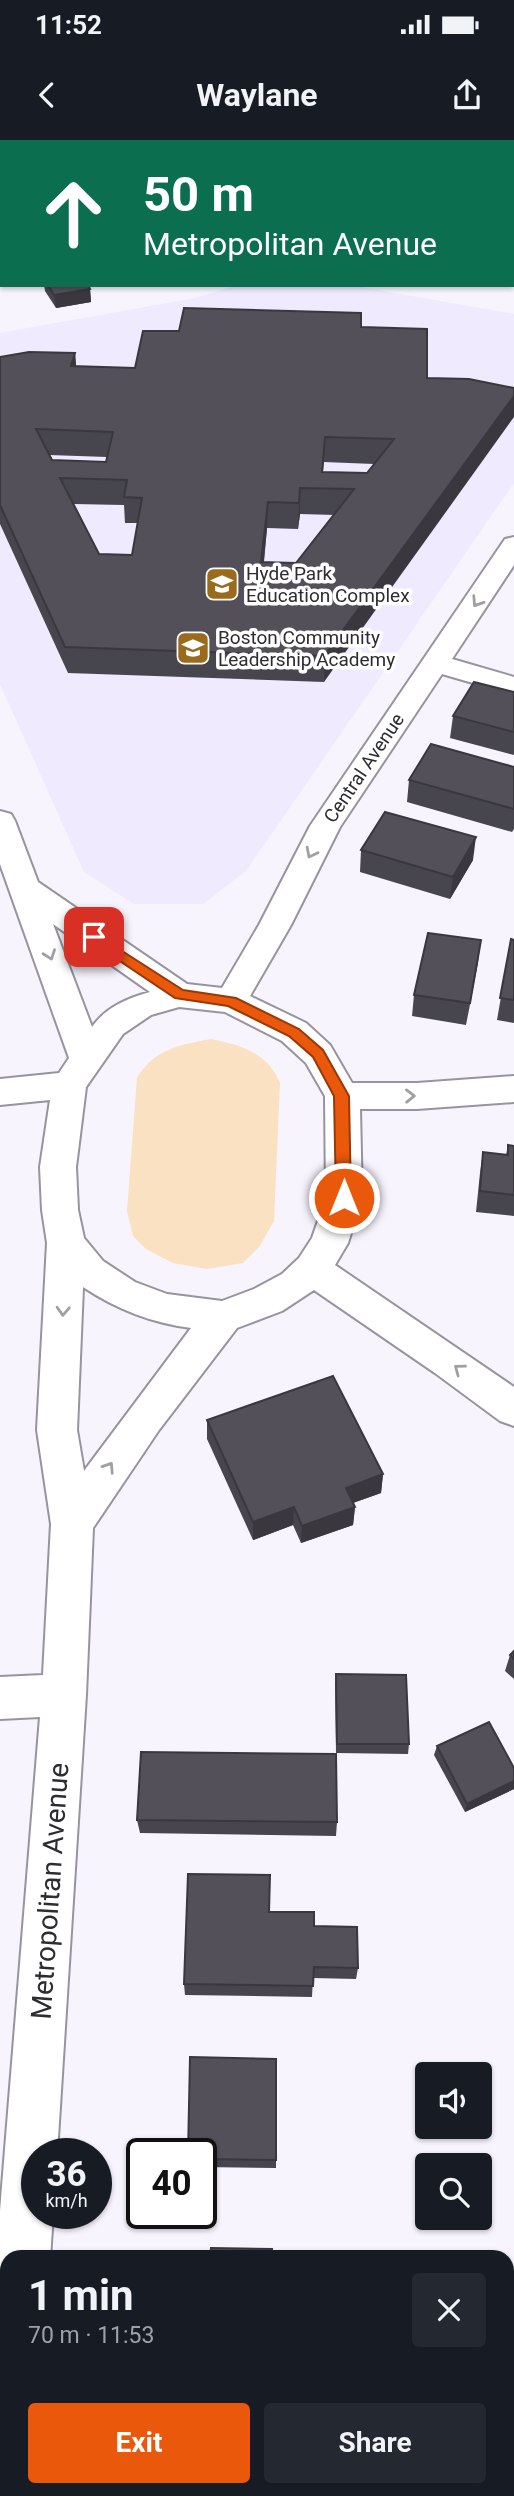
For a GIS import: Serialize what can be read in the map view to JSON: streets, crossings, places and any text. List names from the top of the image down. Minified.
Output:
{"streets":{"street":["Central Avenue","Metropolitan Avenue"]},"one_way":["Central Avenue"],"places":{"school or university":["Hyde Park Education Complex","Boston Community Leadership Academy"]},"page":{"status":"11:52","header":"Waylane","turn":["50 m","Metropolitan Avenue"],"speed":"36 km/h","limit":"40","heading":["1 min","70 m · 11:53"],"buttons":["Exit","Share"]}}
